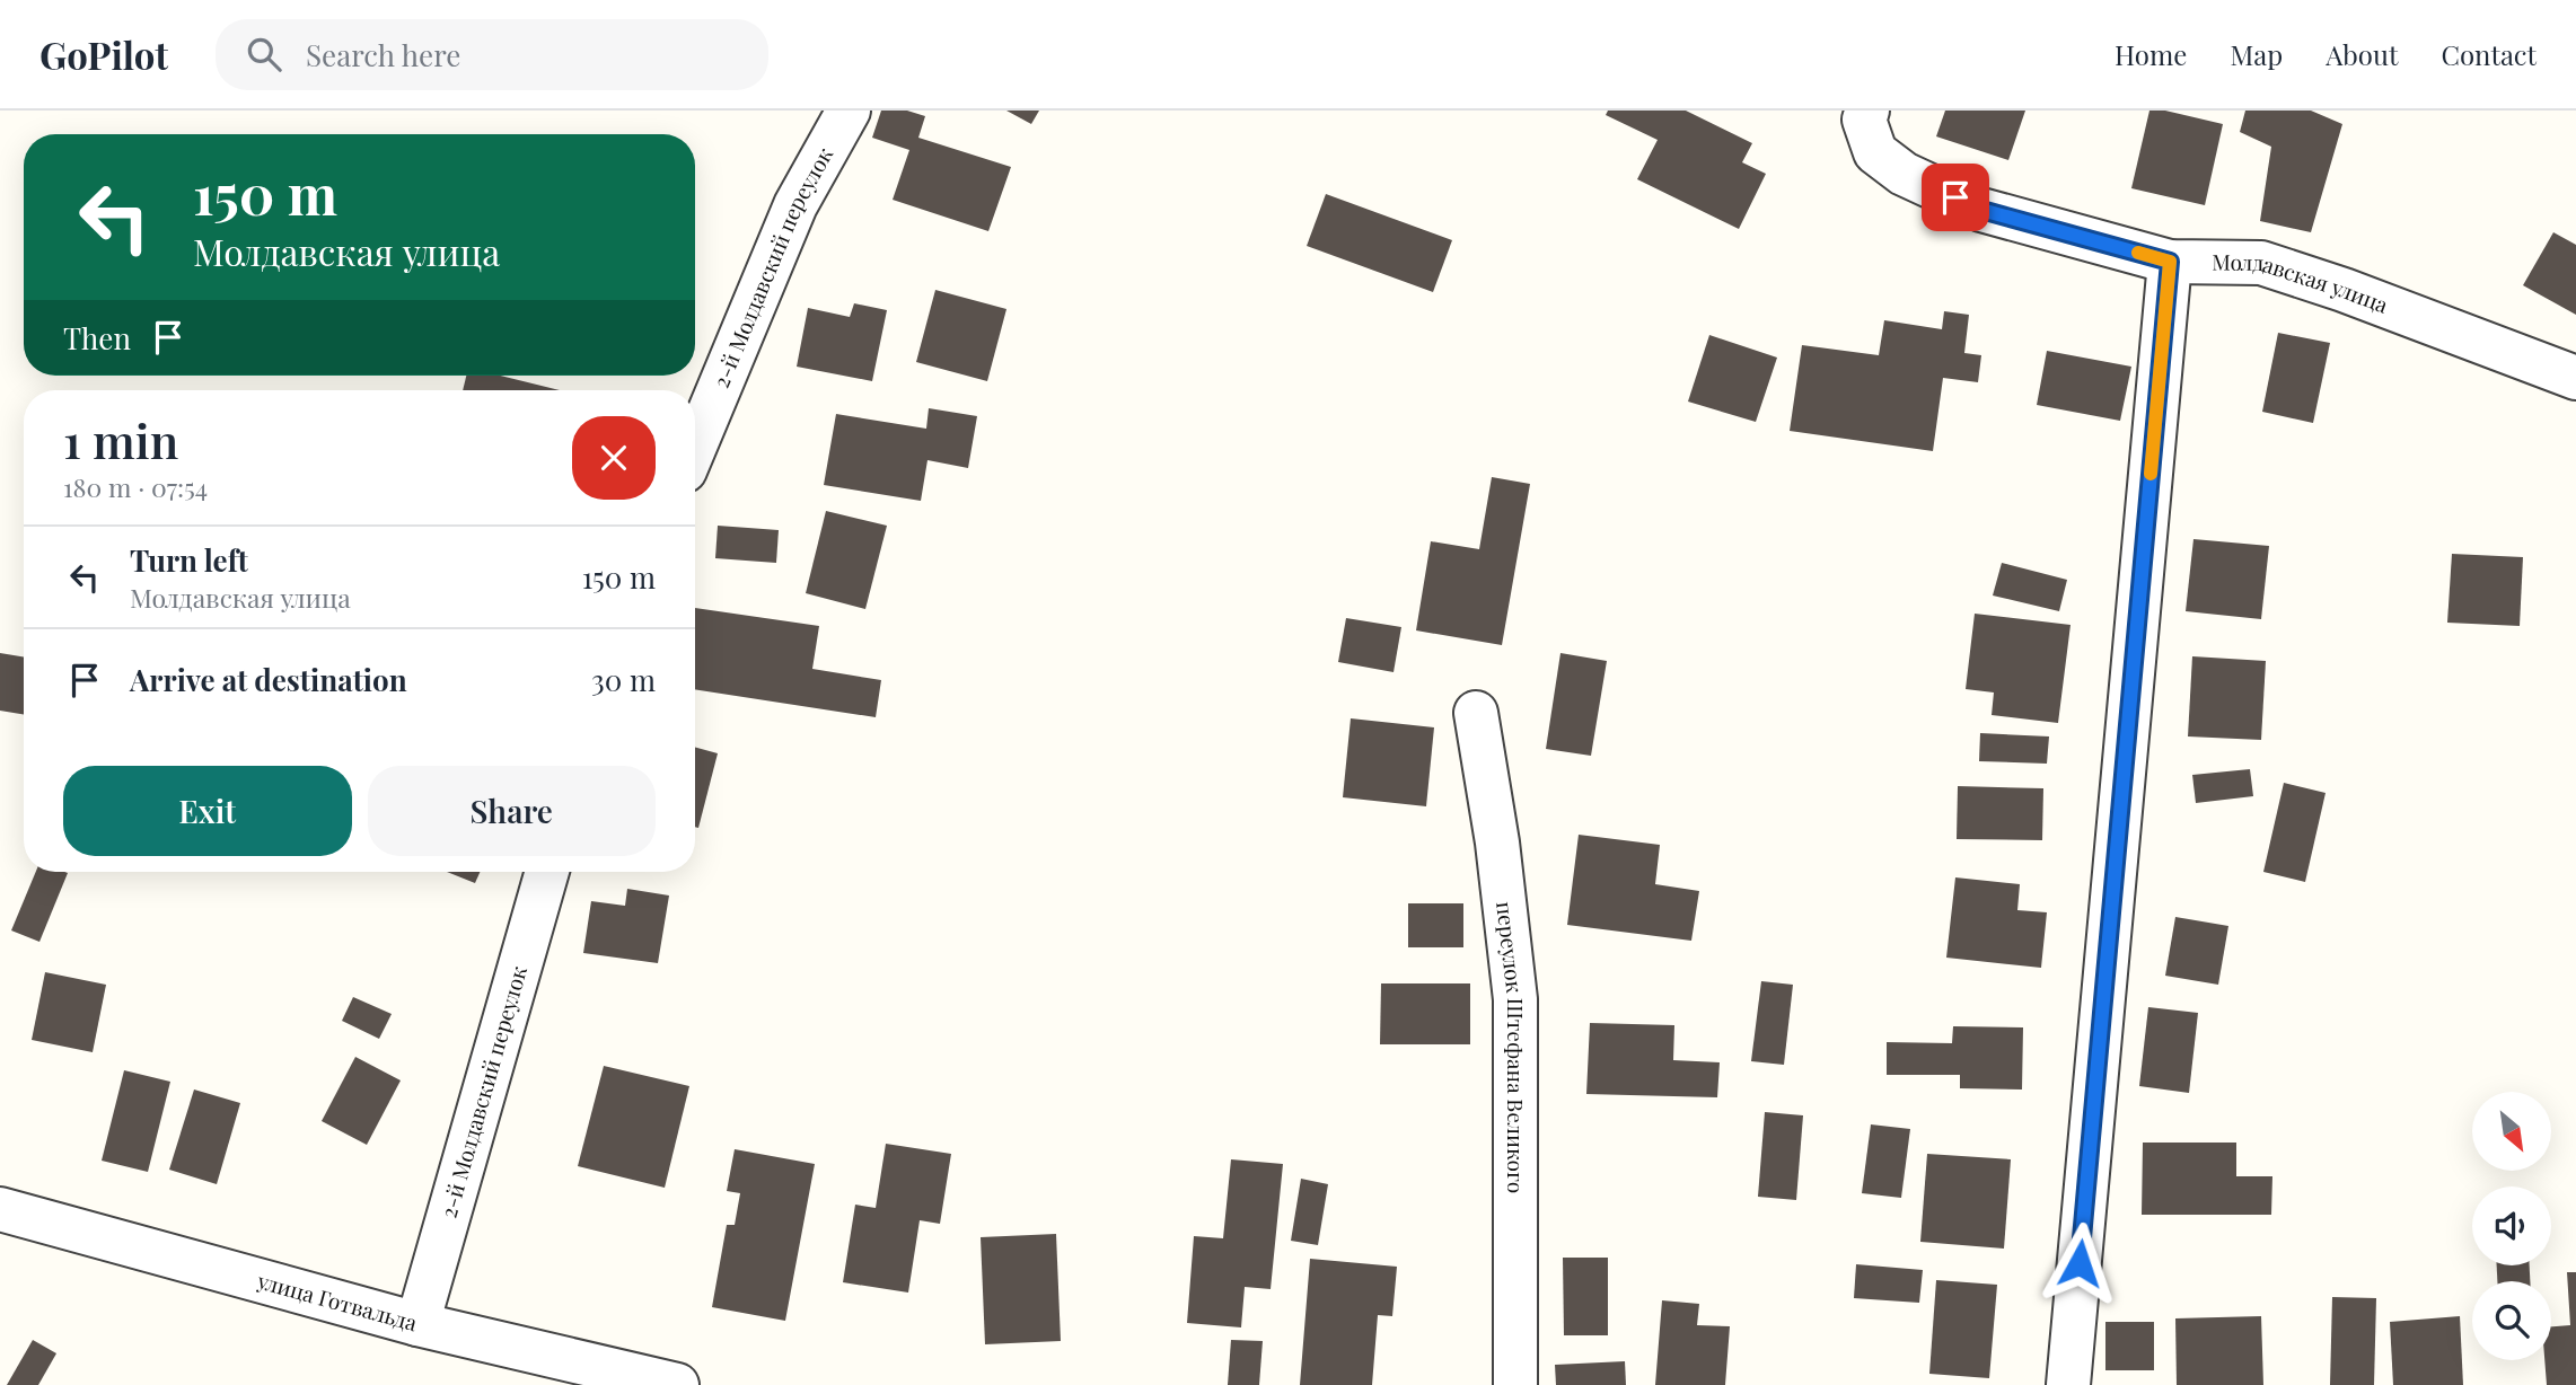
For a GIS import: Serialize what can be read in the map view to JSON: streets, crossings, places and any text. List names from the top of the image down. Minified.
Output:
{"streets":{"street":["2-й Молдавский переулок","Молдавская улица","переулок Штефана Великого","улица Готвальда"]},"crossings":[["2-й Молдавский переулок","улица Готвальда"]],"north":"bottom right","page":{"header":"GoPilot","search":"Search here","nav":["Home","Map","About","Contact"],"turn":["150 m","Молдавская улица"],"then":"Then","heading":["1 min","180 m · 07:54"],"list":[{"name":"Turn left","note":"Молдавская улица","value":"150 m"},{"name":"Arrive at destination","value":"30 m"}],"buttons":["Exit","Share"]}}
